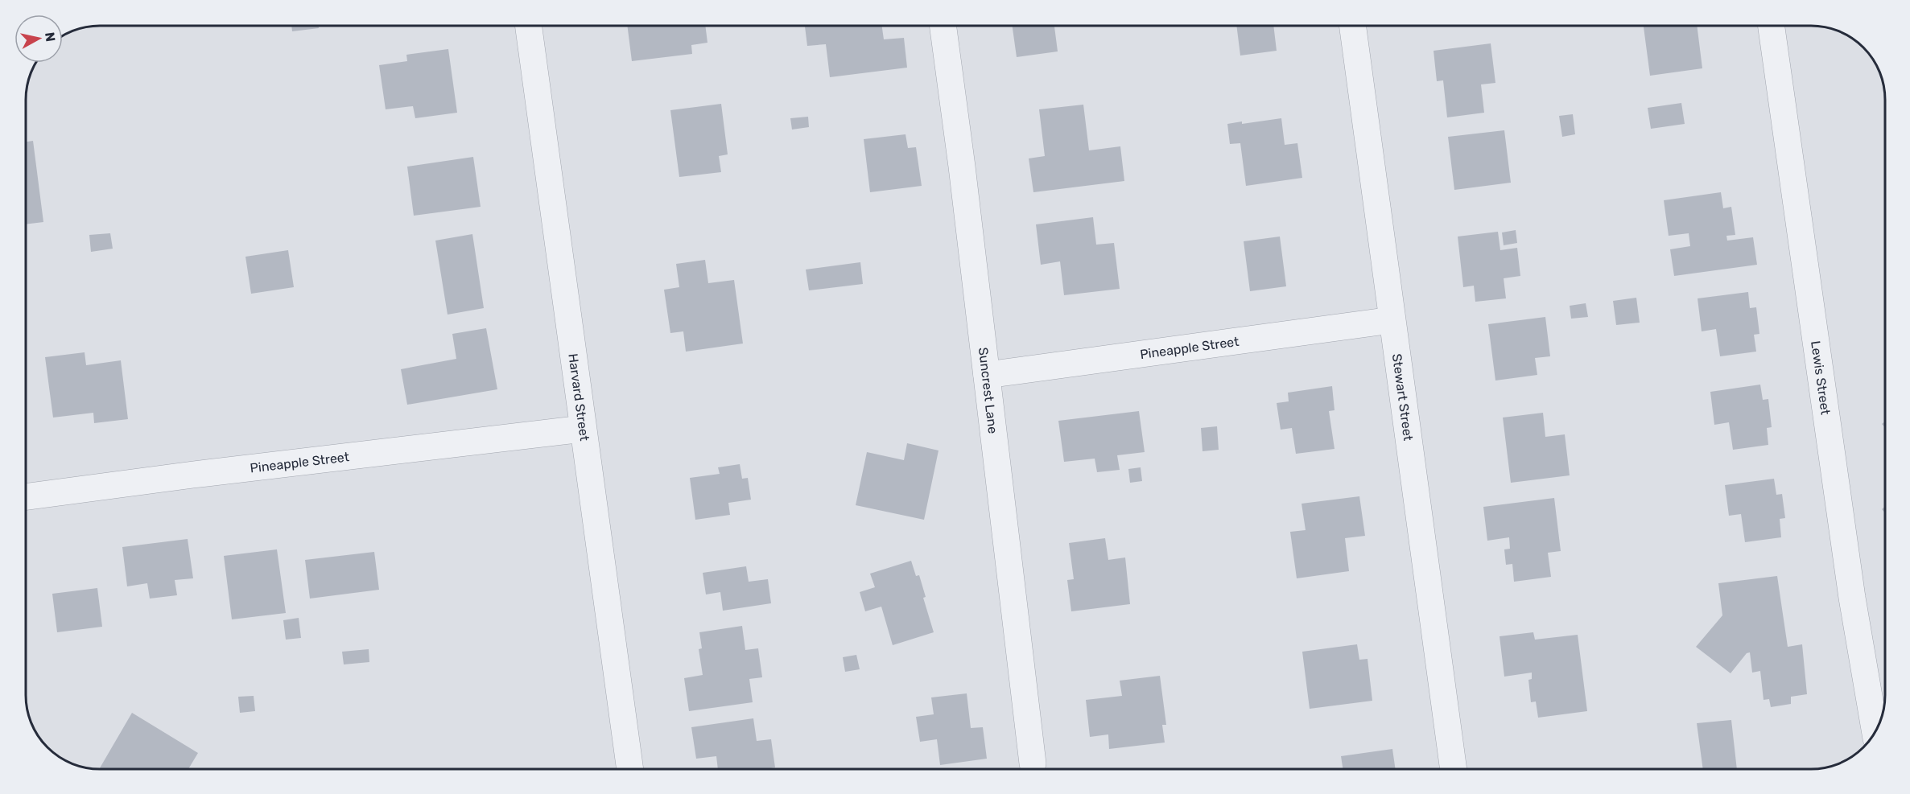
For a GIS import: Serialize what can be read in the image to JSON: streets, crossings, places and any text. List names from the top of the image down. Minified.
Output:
{"streets":{"street":["Pineapple Street","Lewis Street","Suncrest Lane","Harvard Street","Stewart Street"]},"crossings":[["Pineapple Street","Suncrest Lane"],["Pineapple Street","Harvard Street"],["Pineapple Street","Stewart Street"]],"north":"right"}
